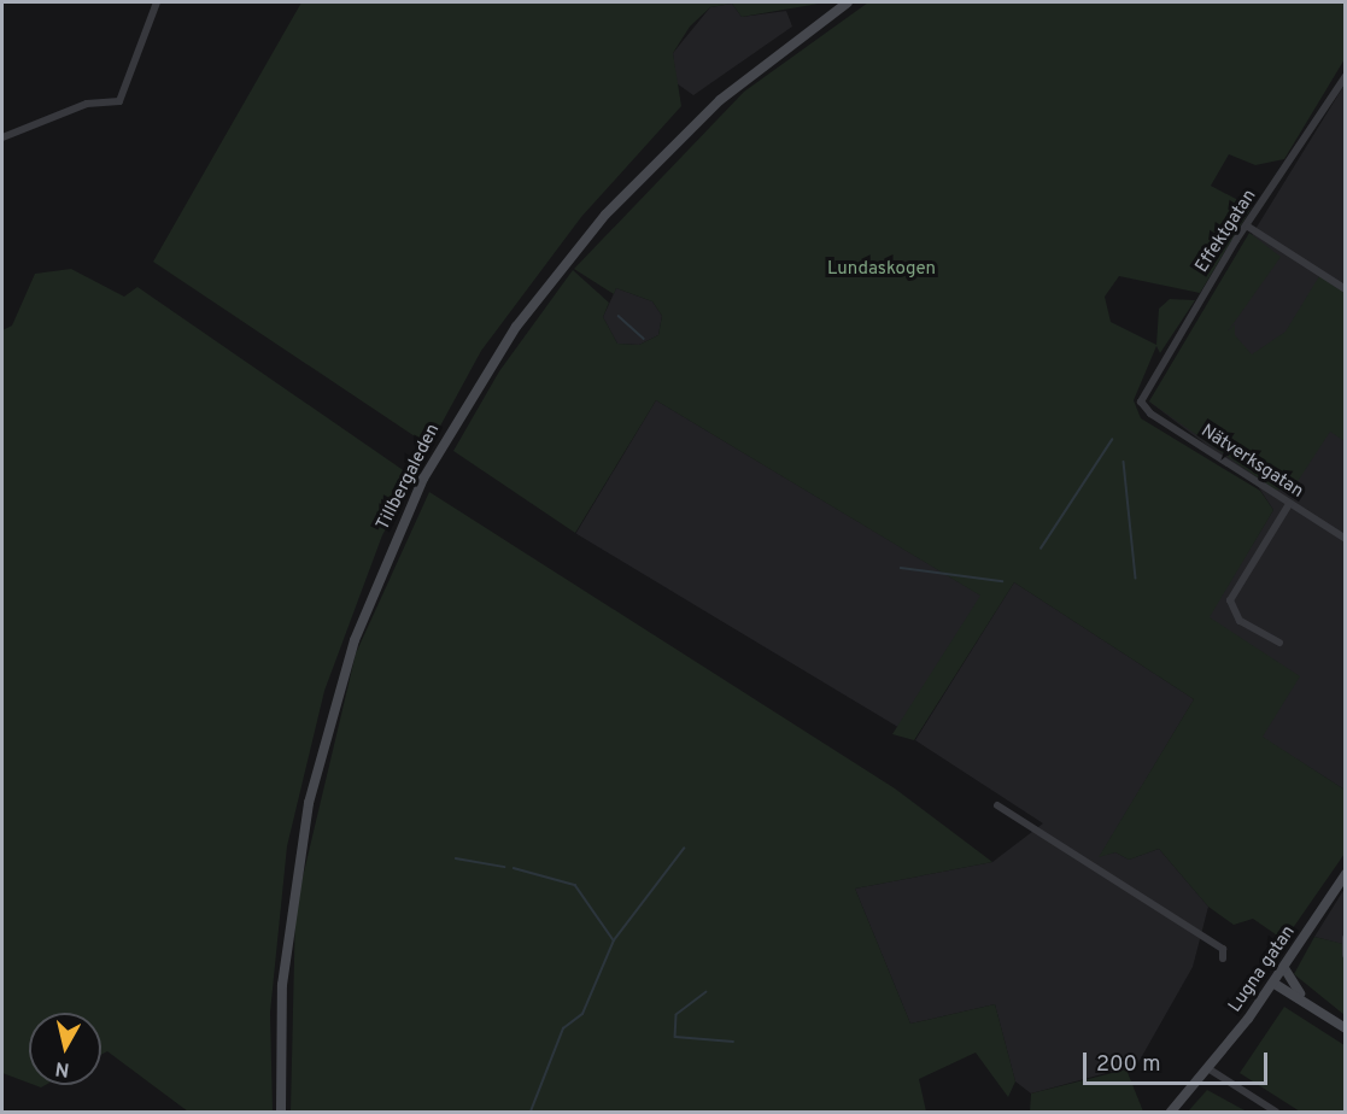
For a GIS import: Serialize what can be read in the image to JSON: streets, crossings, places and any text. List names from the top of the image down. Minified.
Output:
{"streets":{"main road":["Tillbergaleden","Lugna gatan"],"street":["Effektgatan","Nätverksgatan"]},"crossings":[["Effektgatan","Nätverksgatan"]],"parks":["Lundaskogen"],"scale_bar":"200 m","north":"bottom"}
